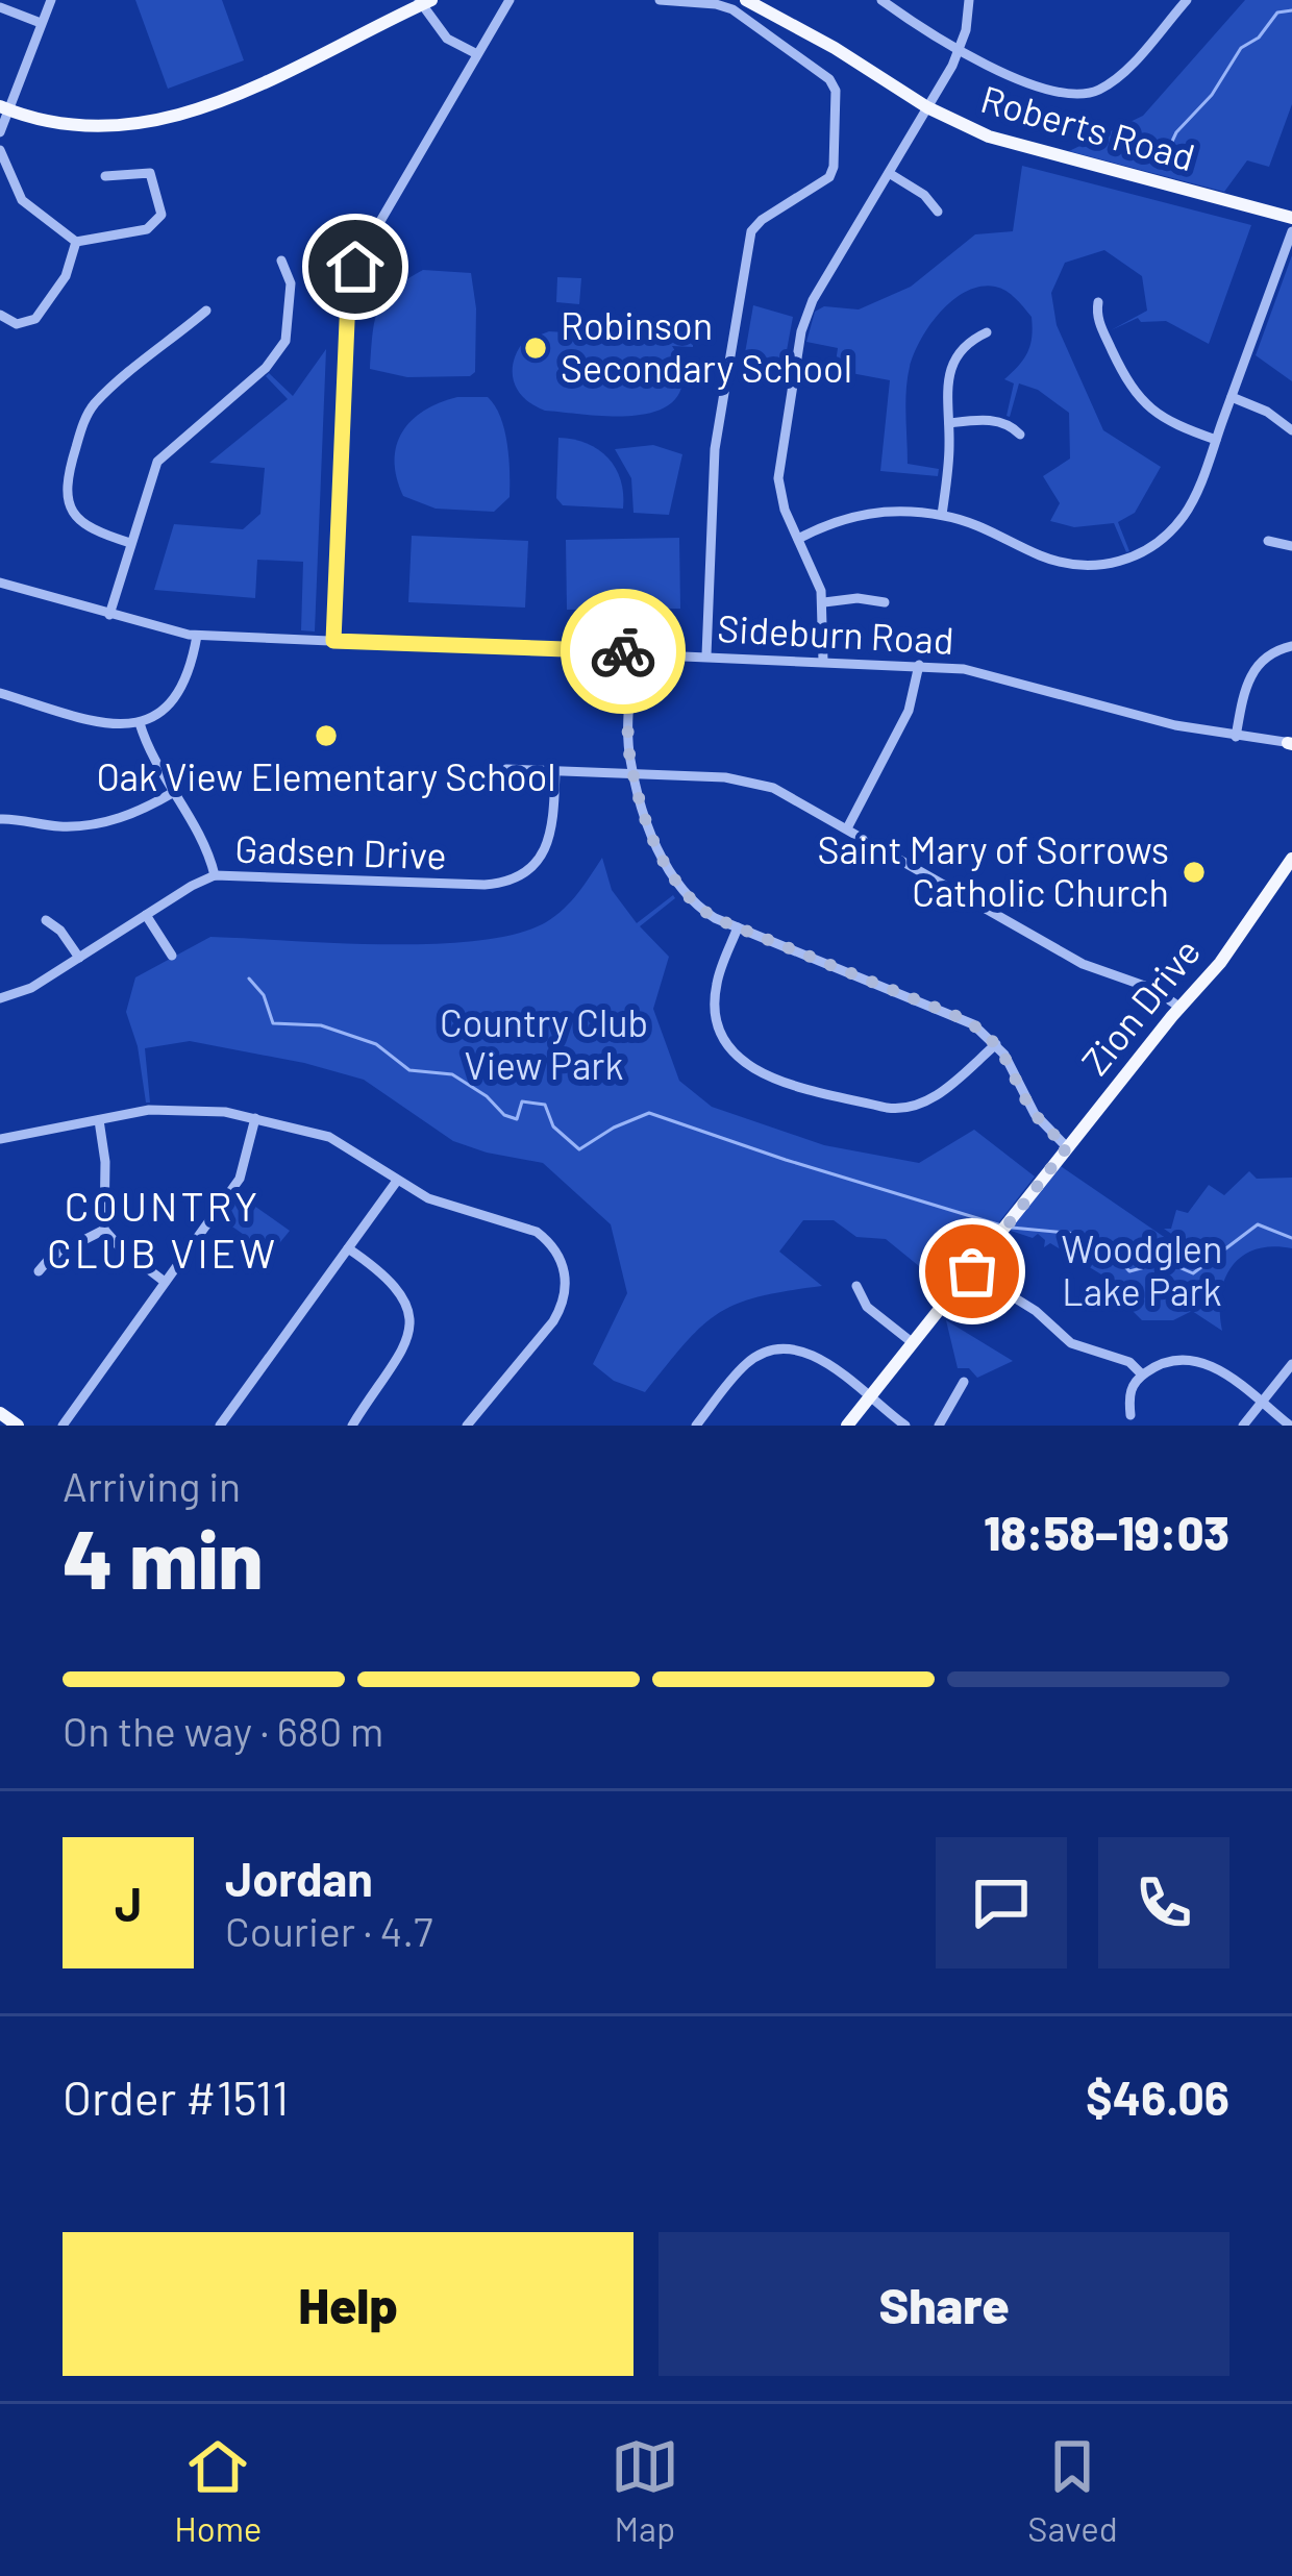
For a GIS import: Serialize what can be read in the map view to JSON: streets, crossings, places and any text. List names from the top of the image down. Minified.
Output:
{"streets":{"main road":["Roberts Road","Zion Drive"],"street":["Sideburn Road","Gadsen Drive"]},"districts":["COUNTRY CLUB VIEW"],"parks":["Country Club View Park","Woodglen Lake Park"],"places":["Robinson Secondary School","Oak View Elementary School","Saint Mary of Sorrows Catholic Church"],"page":{"heading":["4 min","Arriving in","18:58–19:03"],"panel":["Jordan","Courier · 4.7","Order #1511","$46.06"],"bar":"On the way · 680 m","round":"J","buttons":["Help","Share"],"tabs":["Home","Map","Saved"]}}
